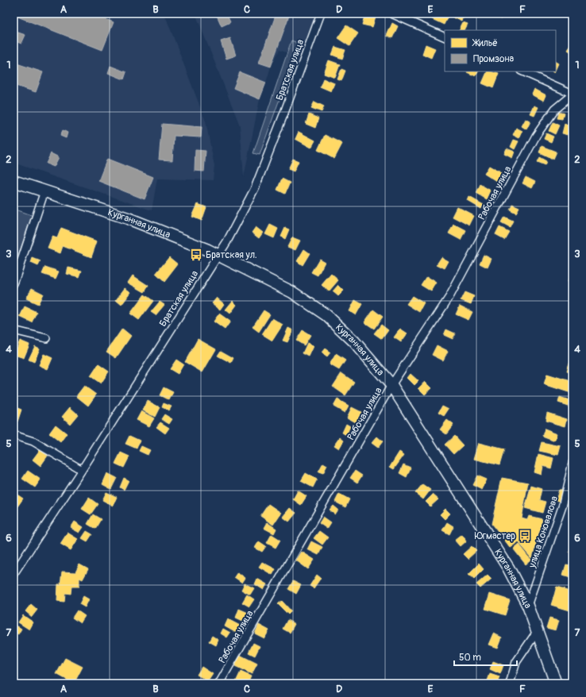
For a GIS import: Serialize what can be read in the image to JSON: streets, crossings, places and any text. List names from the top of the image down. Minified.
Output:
{"streets":{"main road":["Курганная улица"],"street":["Братская улица","Рабочая улица","улица Коновалова"]},"crossings":[["Братская улица","Курганная улица"],["Рабочая улица","Курганная улица"],["Курганная улица","улица Коновалова"]],"places":{"bus stop":["Братская ул.","Югмастер"]},"legend":["Жильё","Промзона"],"scale_bar":"50 m","grid":{"columns":["A","B","C","D","E","F"],"rows":["1","2","3","4","5","6","7"]}}
